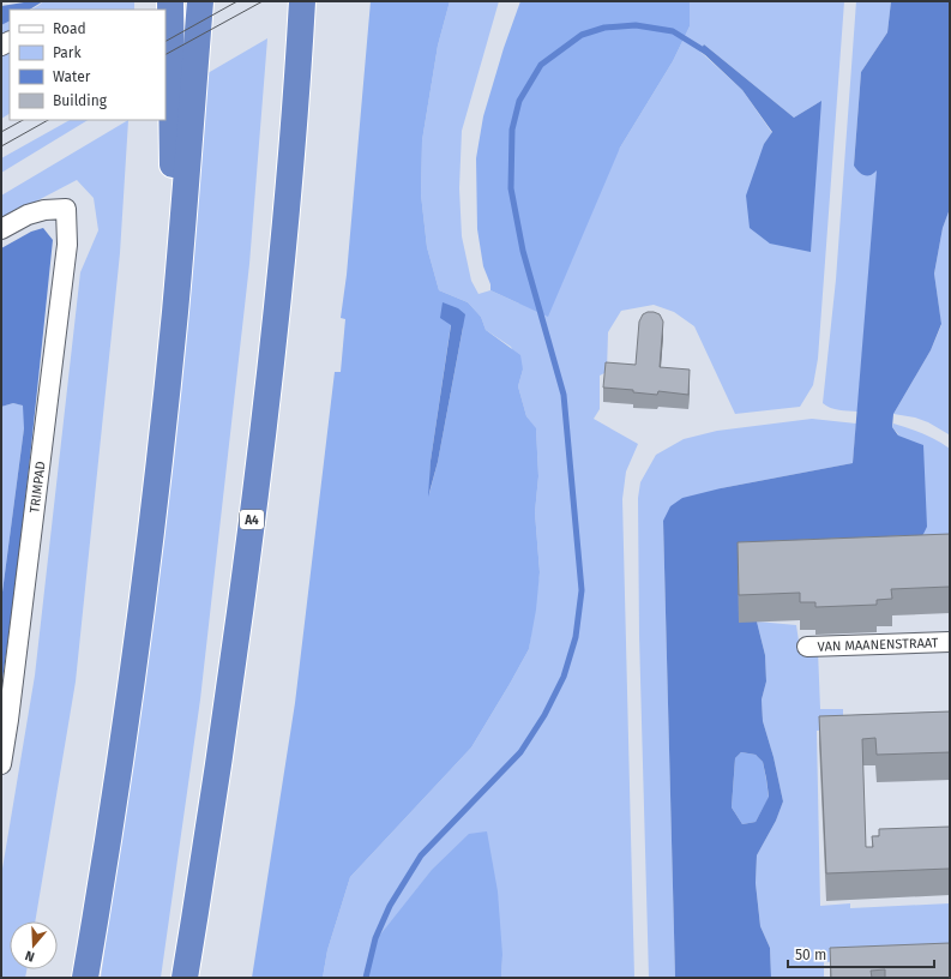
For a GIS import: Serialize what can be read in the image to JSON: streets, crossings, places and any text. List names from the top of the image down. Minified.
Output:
{"streets":{"highway":["A4"],"street":["TRIMPAD","VAN MAANENSTRAAT"]},"legend":["Road","Park","Water","Building"],"scale_bar":"50 m","north":"bottom"}
